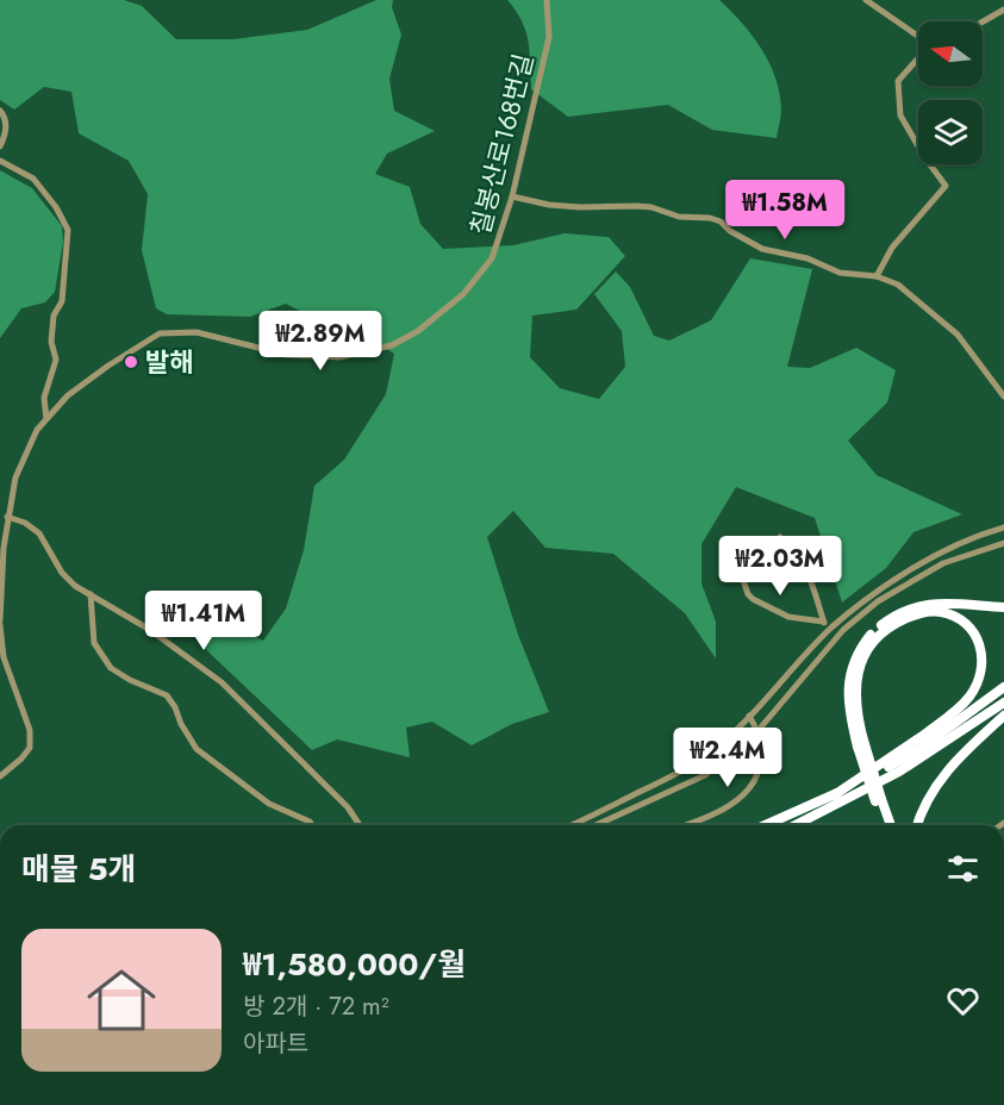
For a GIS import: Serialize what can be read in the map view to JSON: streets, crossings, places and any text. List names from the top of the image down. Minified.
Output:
{"streets":{"street":["칠봉산로168번길"]},"places":["발해"],"north":"left","page":{"price":["₩1.58M","₩2.89M","₩2.03M","₩1.41M","₩2.4M"],"heading":"매물 5개","list":[{"name":"₩1,580,000/월","note":"방 2개 · 72 m² · 아파트"}]}}
